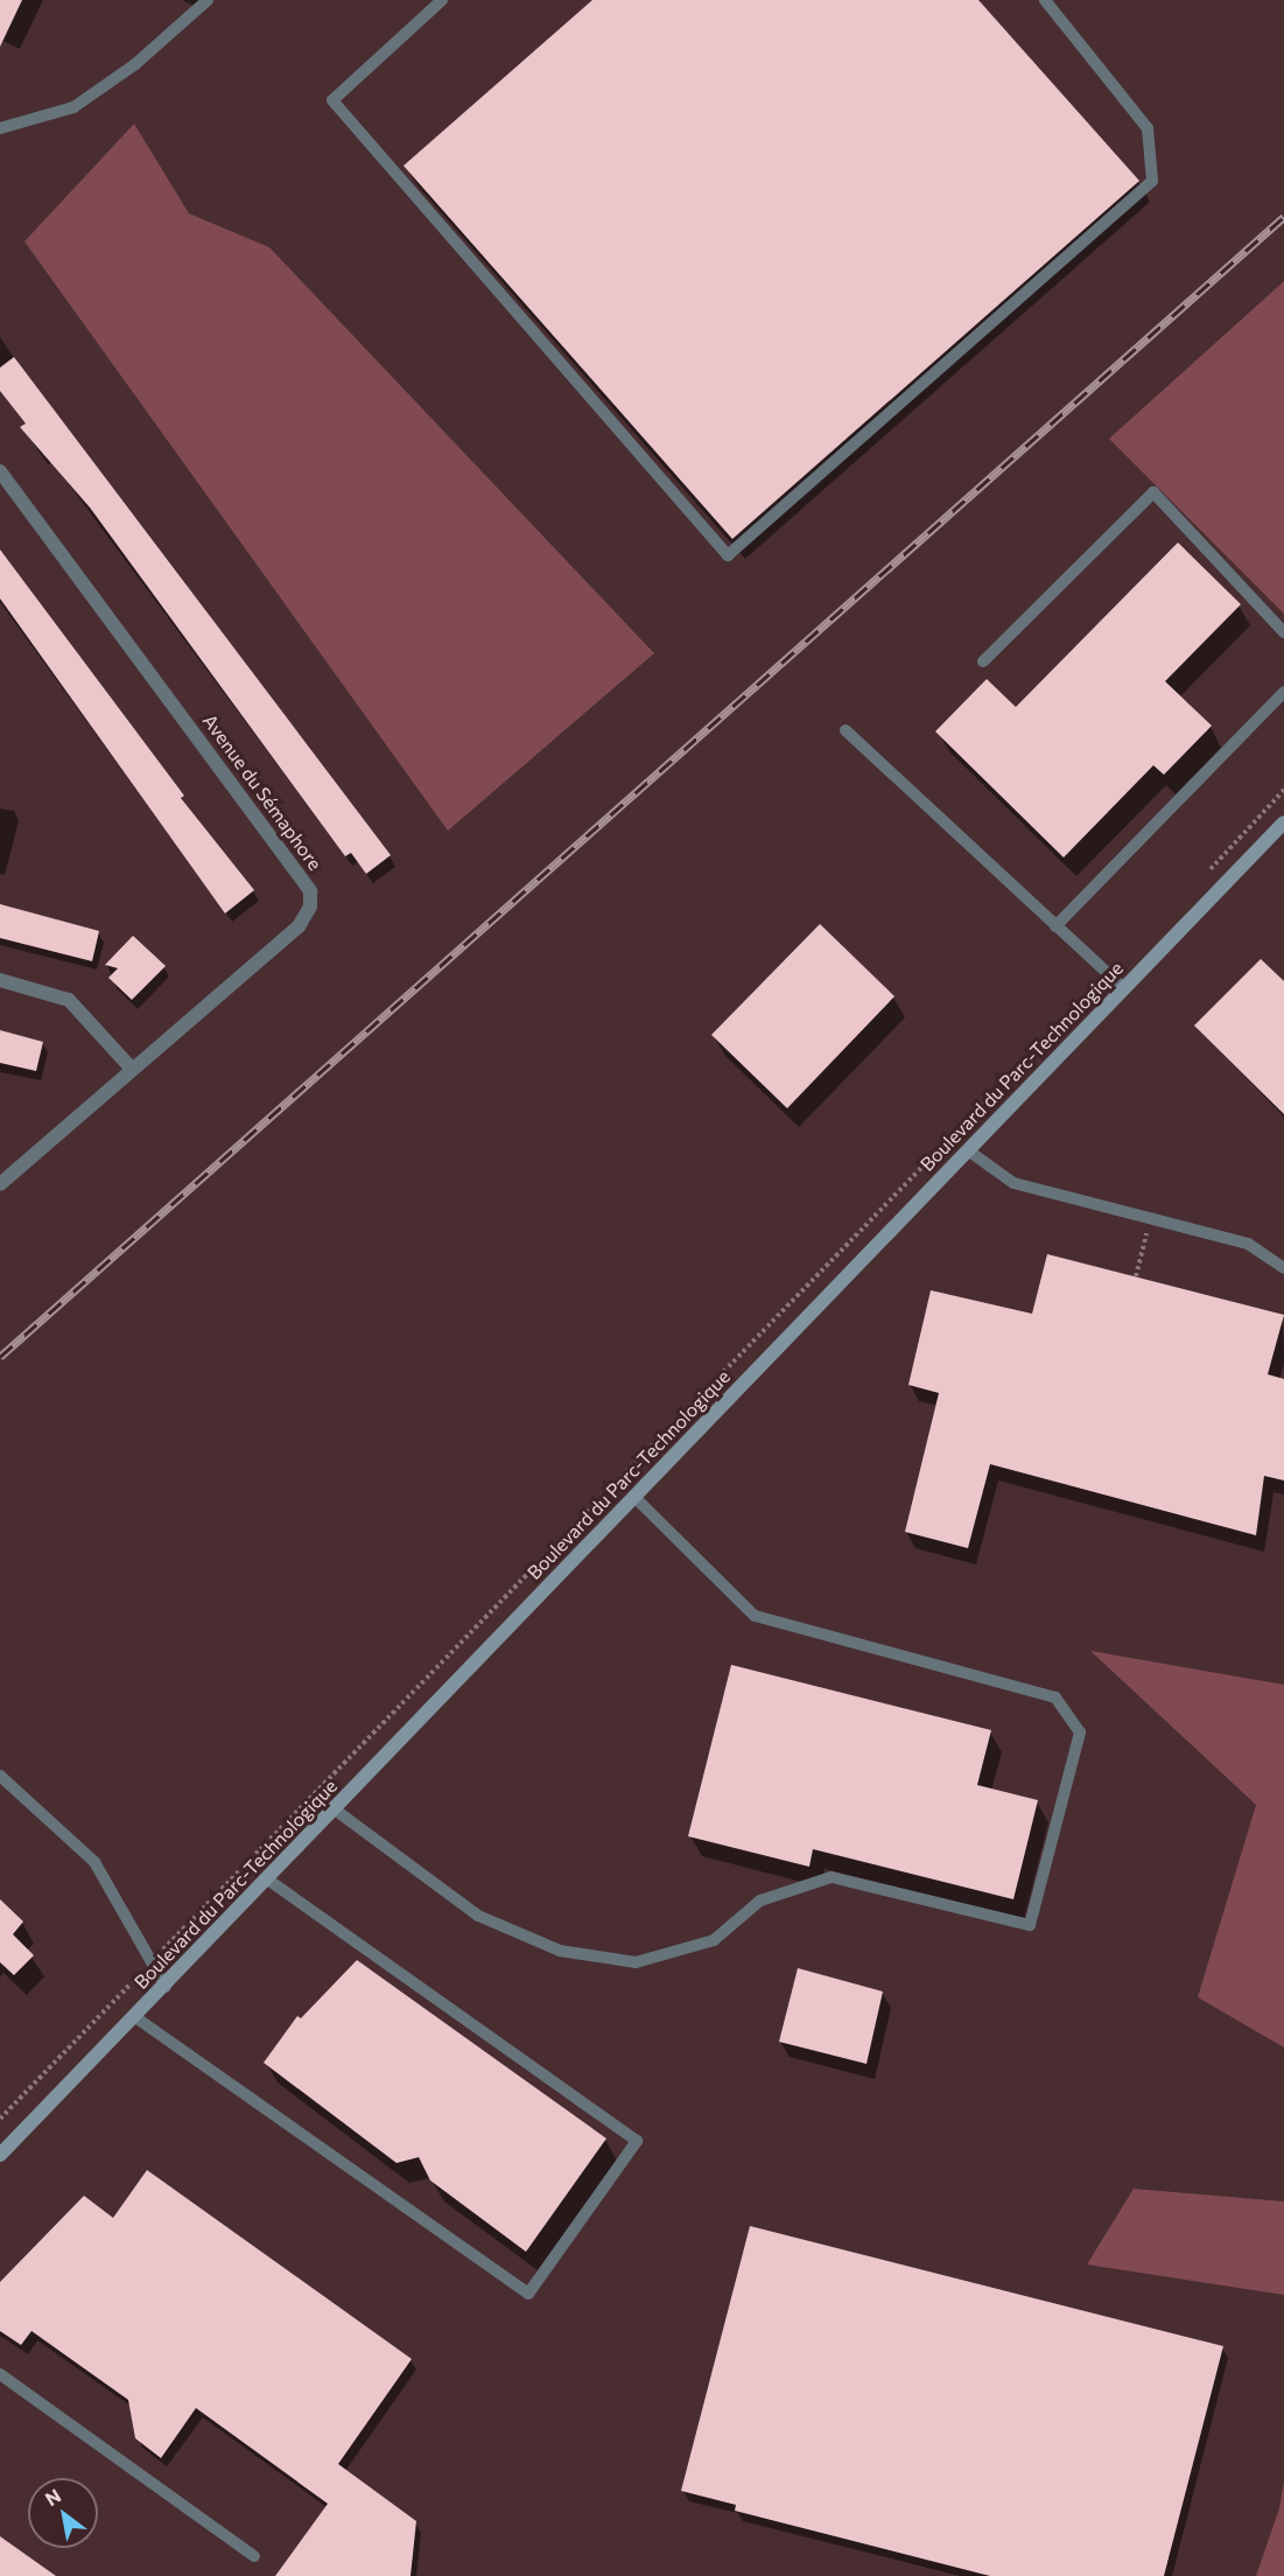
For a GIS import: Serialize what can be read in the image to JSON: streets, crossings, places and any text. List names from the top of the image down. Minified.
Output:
{"streets":{"street":["Avenue du Sémaphore","Boulevard du Parc-Technologique"]},"north":"top left"}
